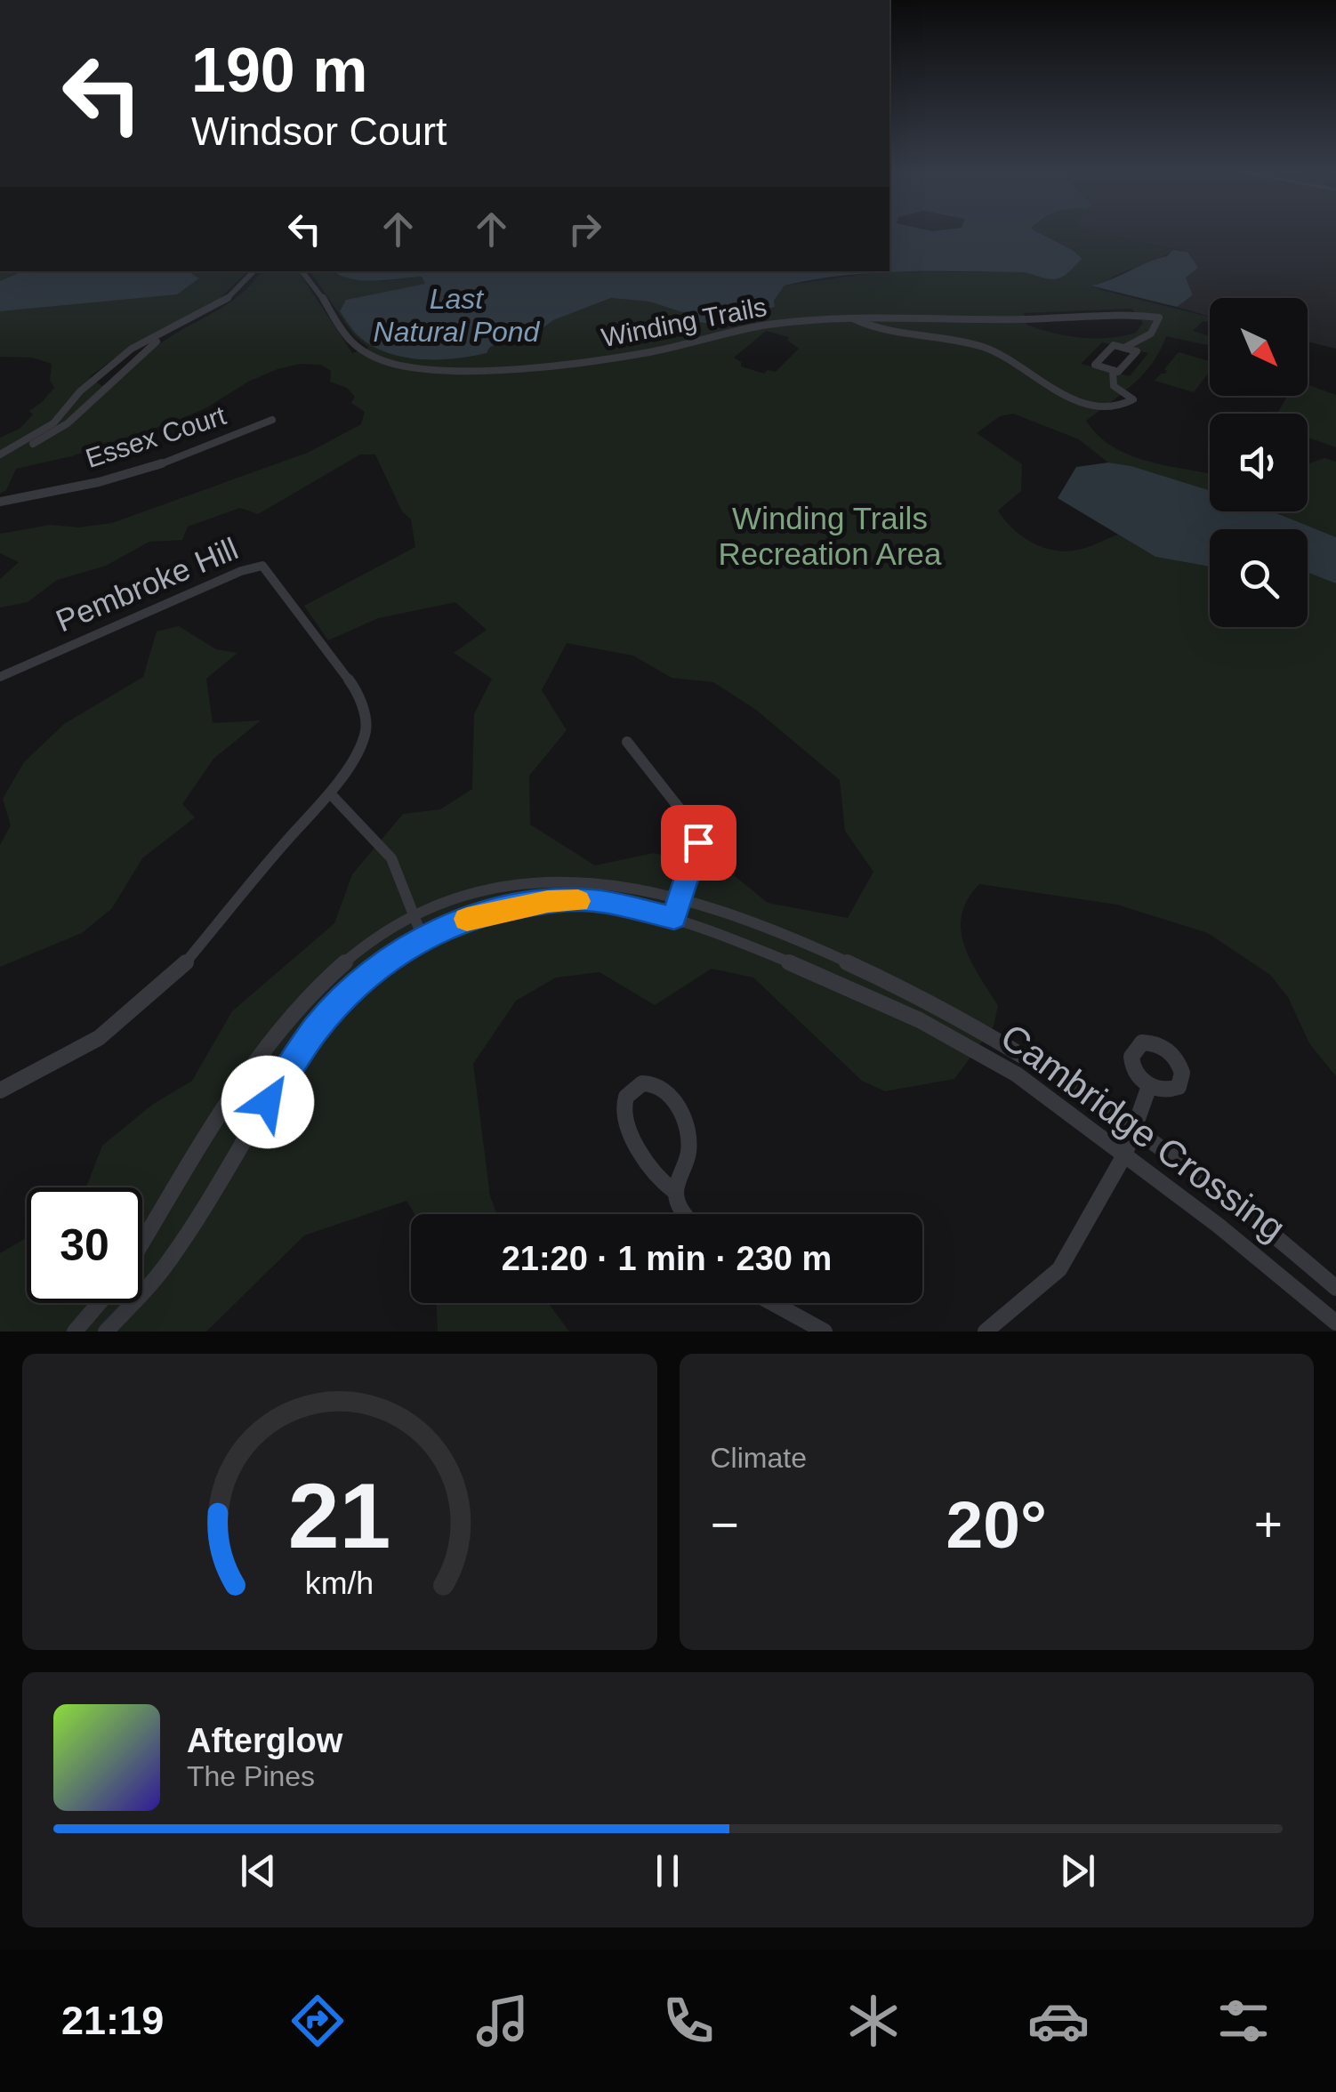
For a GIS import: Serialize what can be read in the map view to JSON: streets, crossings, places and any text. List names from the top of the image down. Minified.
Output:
{"streets":{"street":["Winding Trails","Essex Court","Pembroke Hill","Cambridge Crossing"]},"water":["Last Natural Pond"],"parks":["Winding Trails Recreation Area"],"north":"bottom right","page":{"turn":["190 m","Windsor Court"],"limit":"30","trip":"21:20 · 1 min · 230 m","tile":"Climate","heat":["−","20°","+"],"song":["Afterglow","The Pines"],"tabs":"21:19","gauge":["21","km/h"]}}
